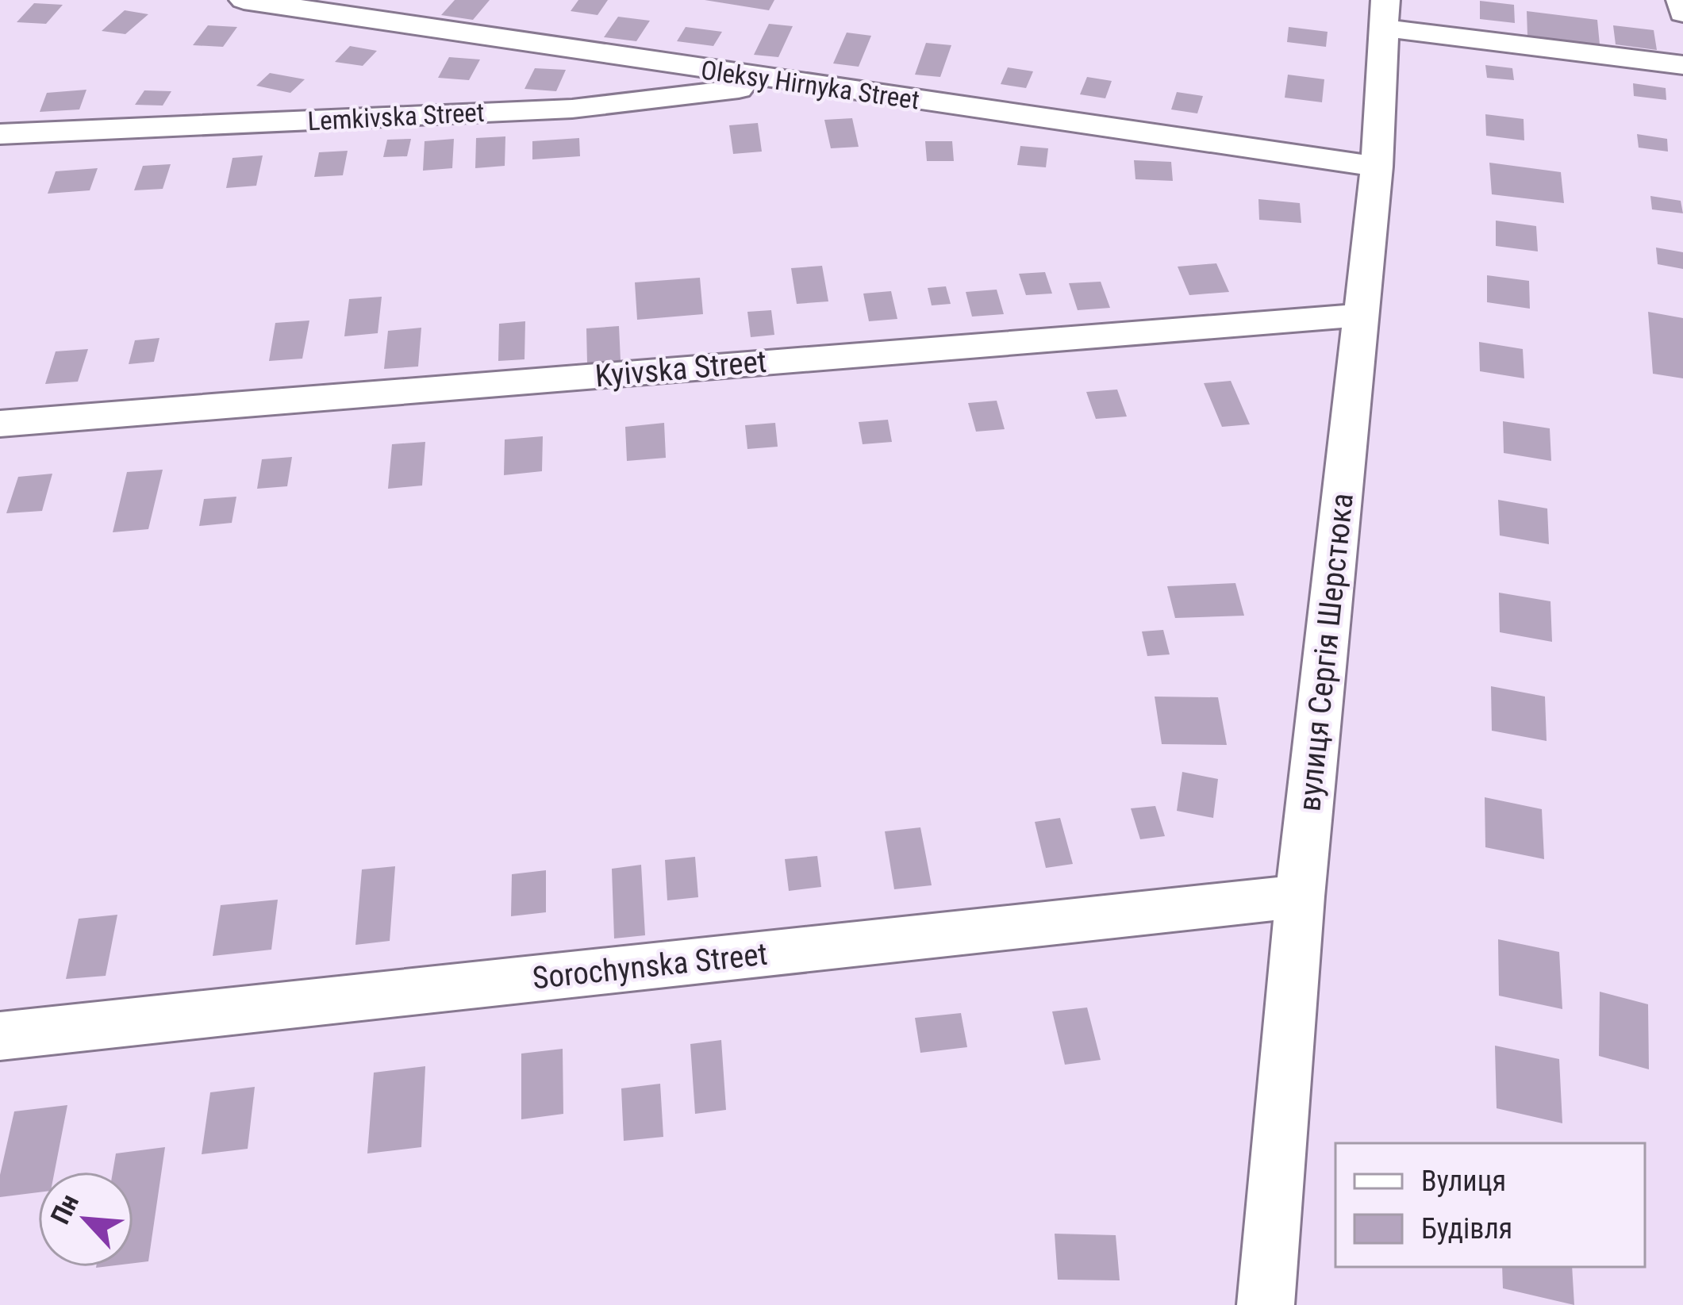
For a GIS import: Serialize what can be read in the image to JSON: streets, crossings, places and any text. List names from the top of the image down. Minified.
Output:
{"streets":{"street":["Oleksy Hirnyka Street","Lemkivska Street","Kyivska Street","вулиця Сергія Шерстюка","Sorochynska Street"]},"crossings":[["Oleksy Hirnyka Street","Lemkivska Street"],["Oleksy Hirnyka Street","вулиця Сергія Шерстюка"],["Kyivska Street","вулиця Сергія Шерстюка"],["вулиця Сергія Шерстюка","Sorochynska Street"]],"legend":["Вулиця","Будівля"],"north":"top left"}
